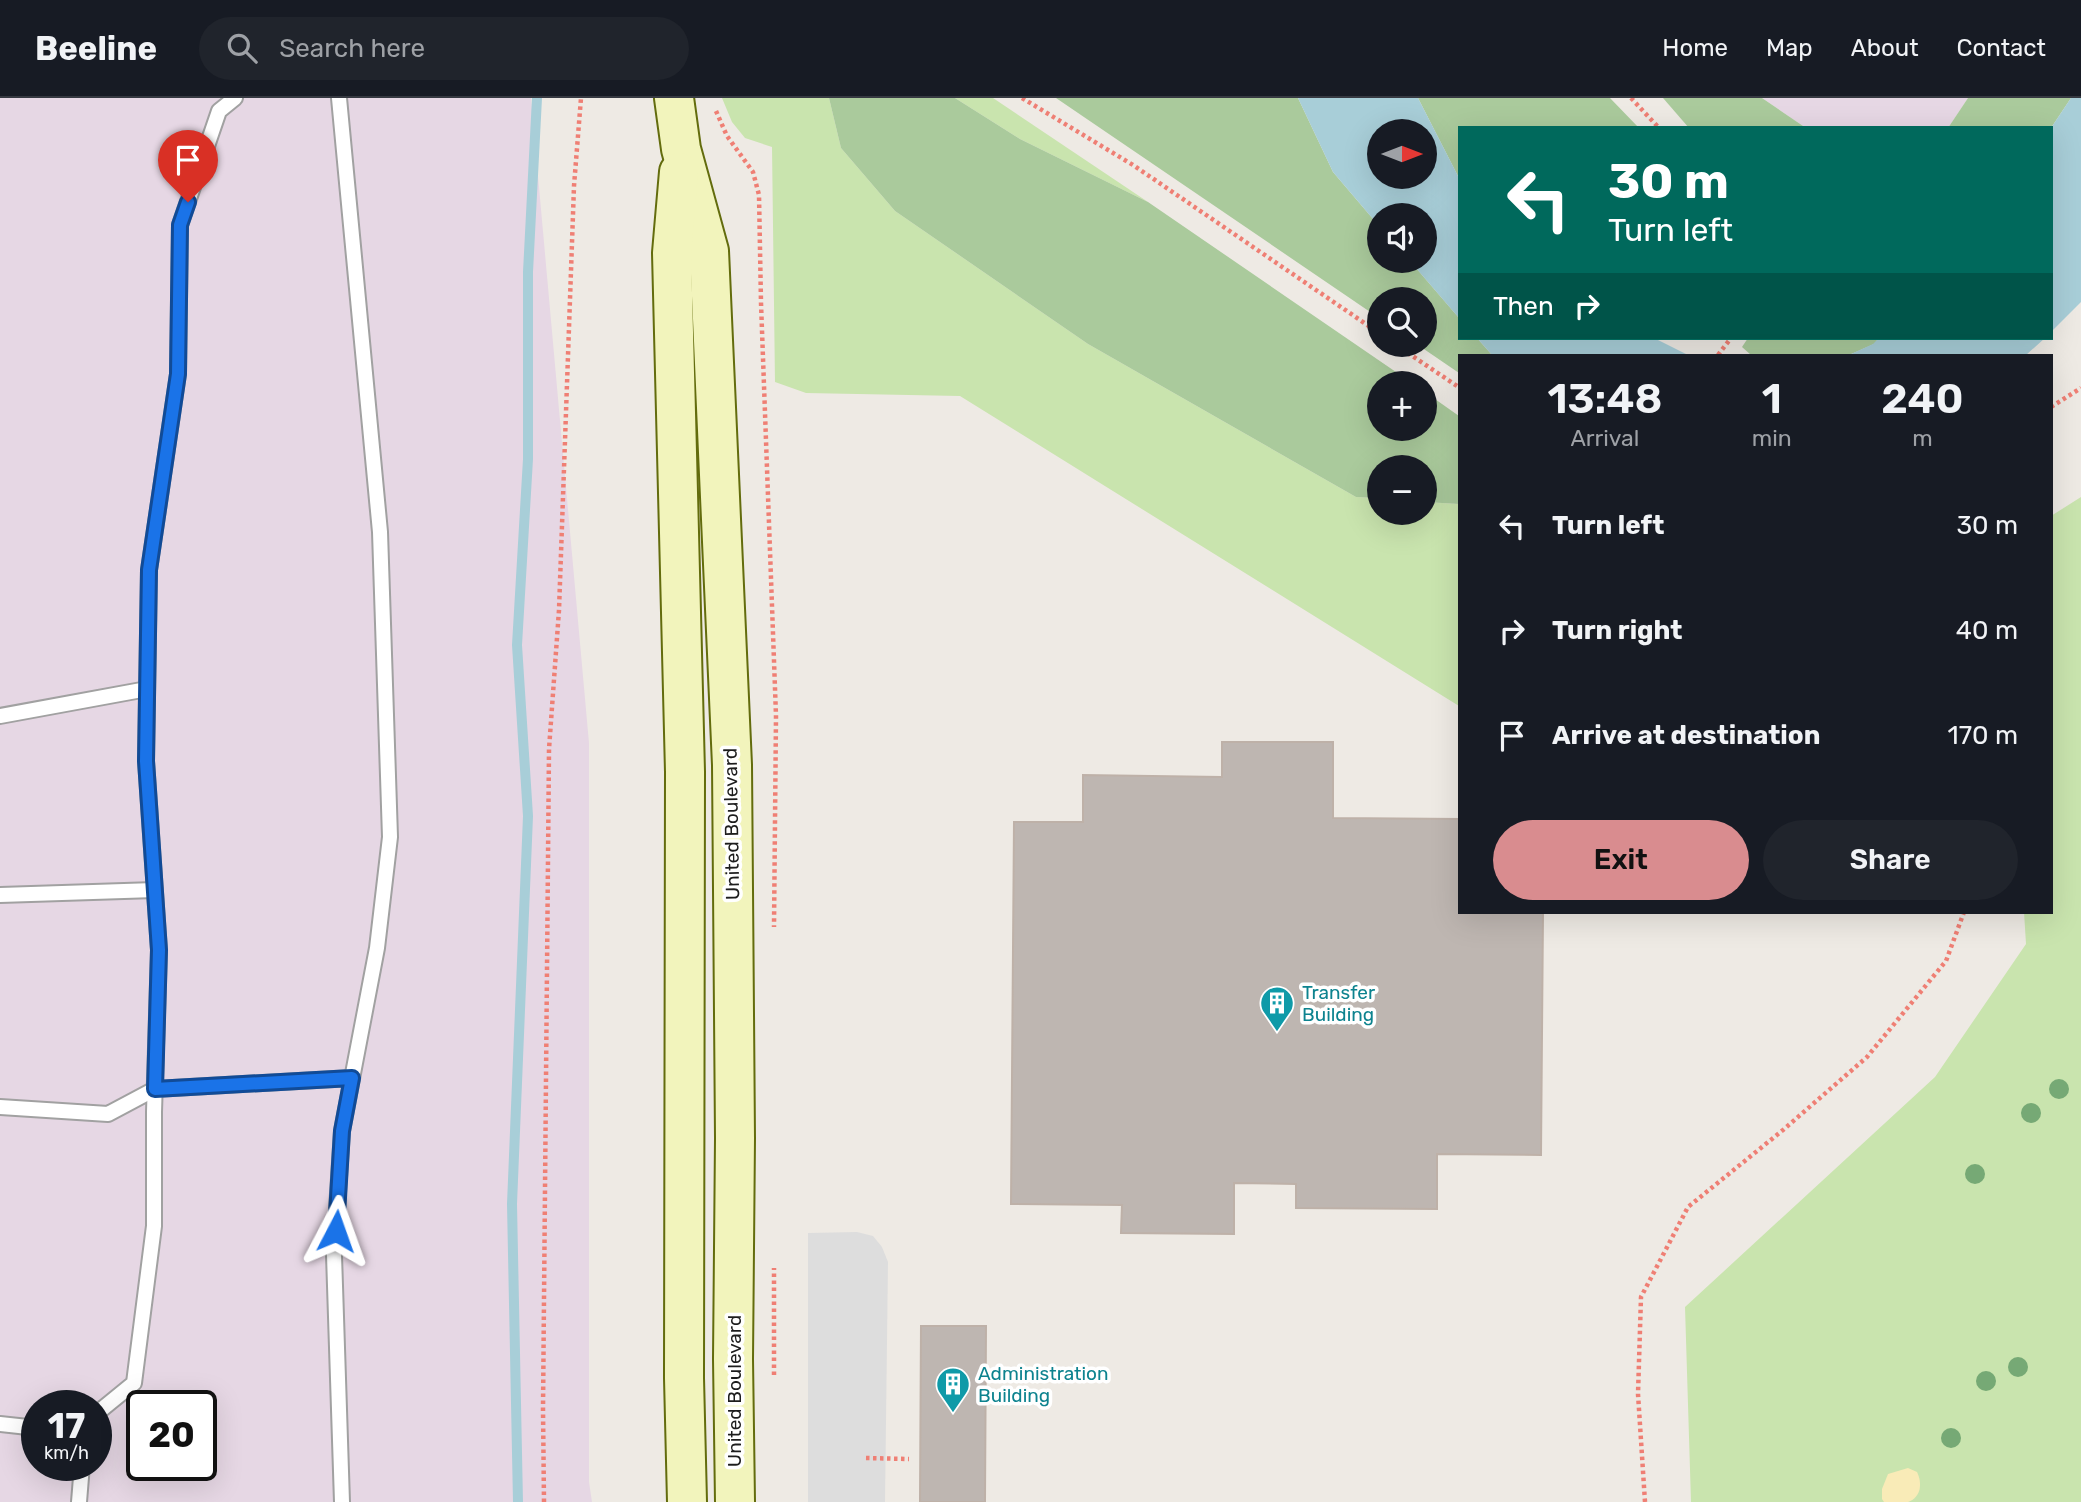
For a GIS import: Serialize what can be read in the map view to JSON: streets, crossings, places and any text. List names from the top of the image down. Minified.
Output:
{"streets":{"street":["United Boulevard"]},"places":{"building":["Transfer Building","Administration Building"]},"north":"right","page":{"header":"Beeline","search":"Search here","nav":["Home","Map","About","Contact"],"map_buttons":["+","−"],"turn":["30 m","Turn left"],"then":"Then","eta":["13:48","Arrival","1","min","240","m"],"list":[{"name":"Turn left","value":"30 m"},{"name":"Turn right","value":"40 m"},{"name":"Arrive at destination","value":"170 m"}],"buttons":["Exit","Share"],"speed":"17 km/h","limit":"20"}}
